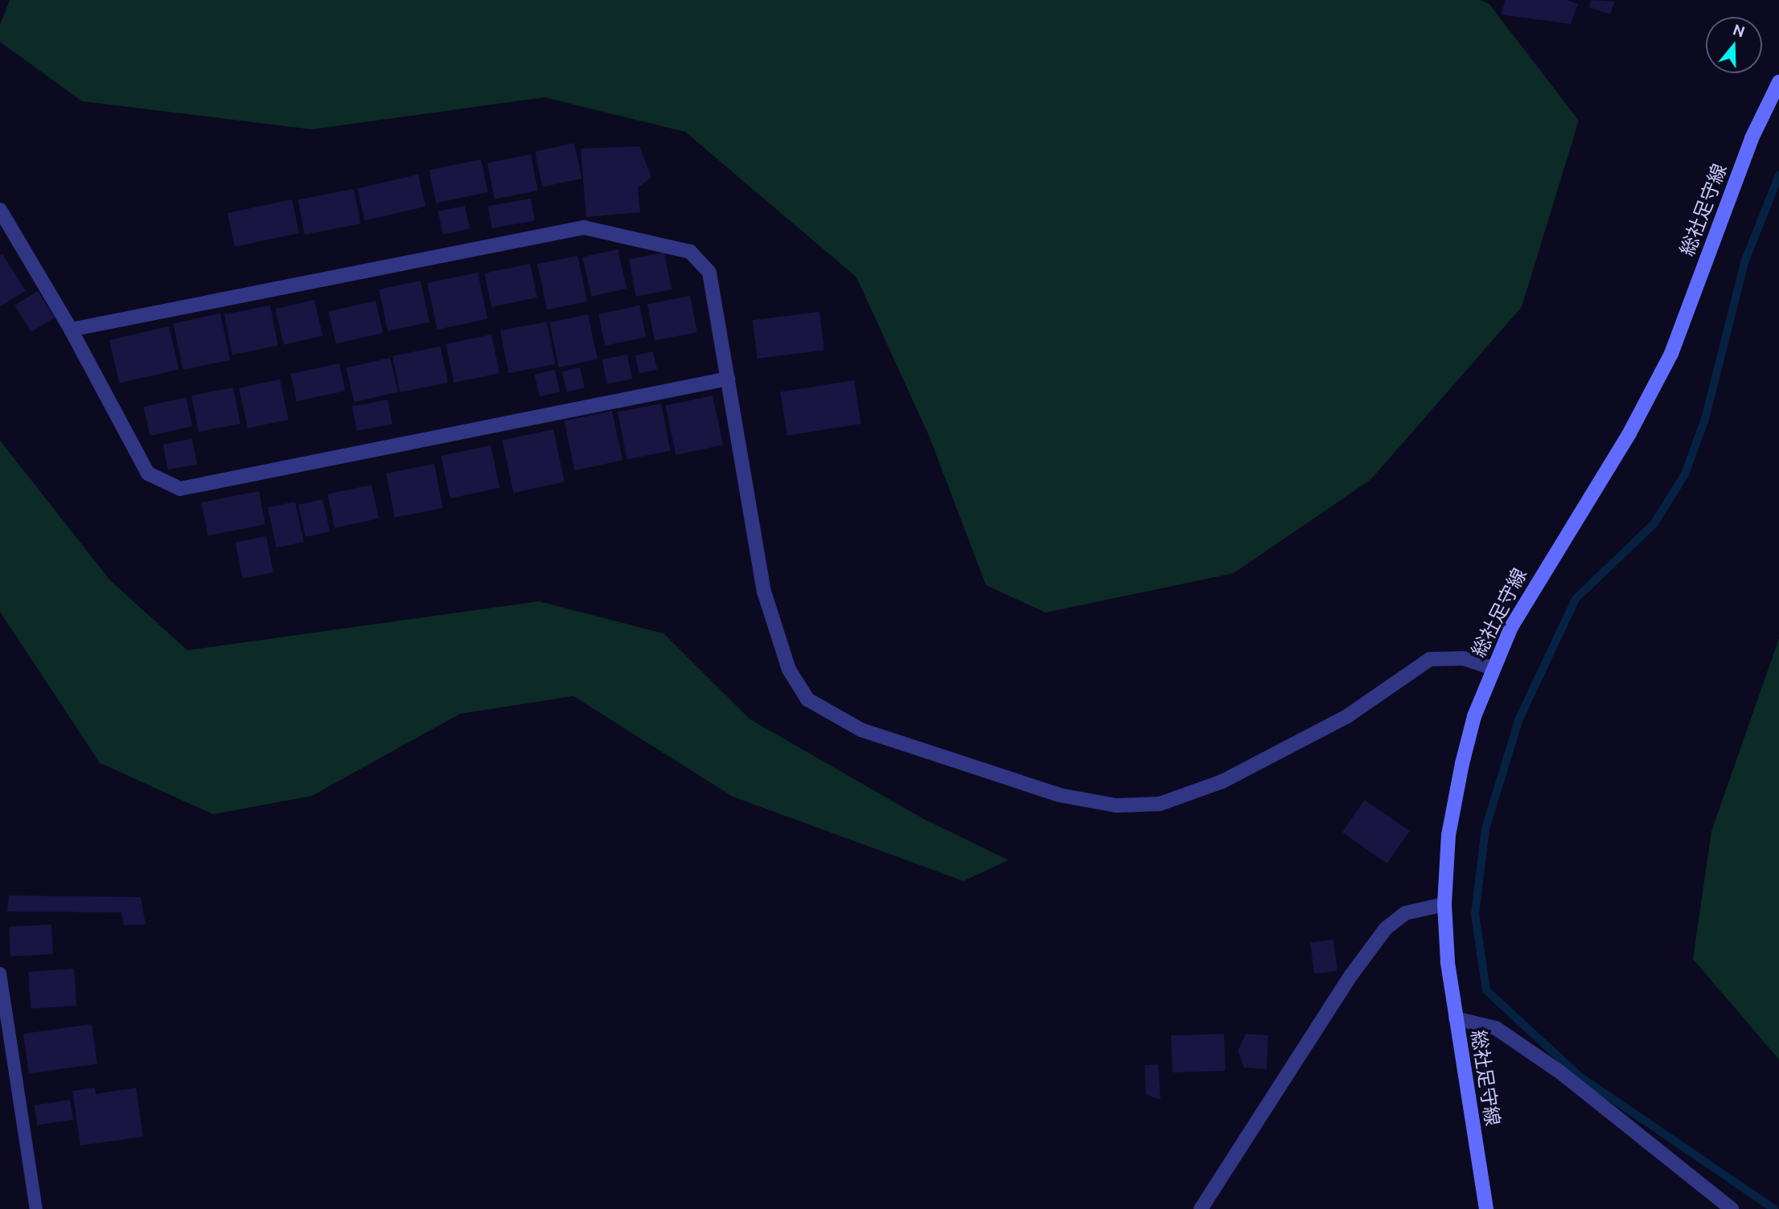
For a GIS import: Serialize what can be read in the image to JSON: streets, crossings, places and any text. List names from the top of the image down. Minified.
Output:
{"streets":{"main road":["総社足守線"]},"north":"top"}
